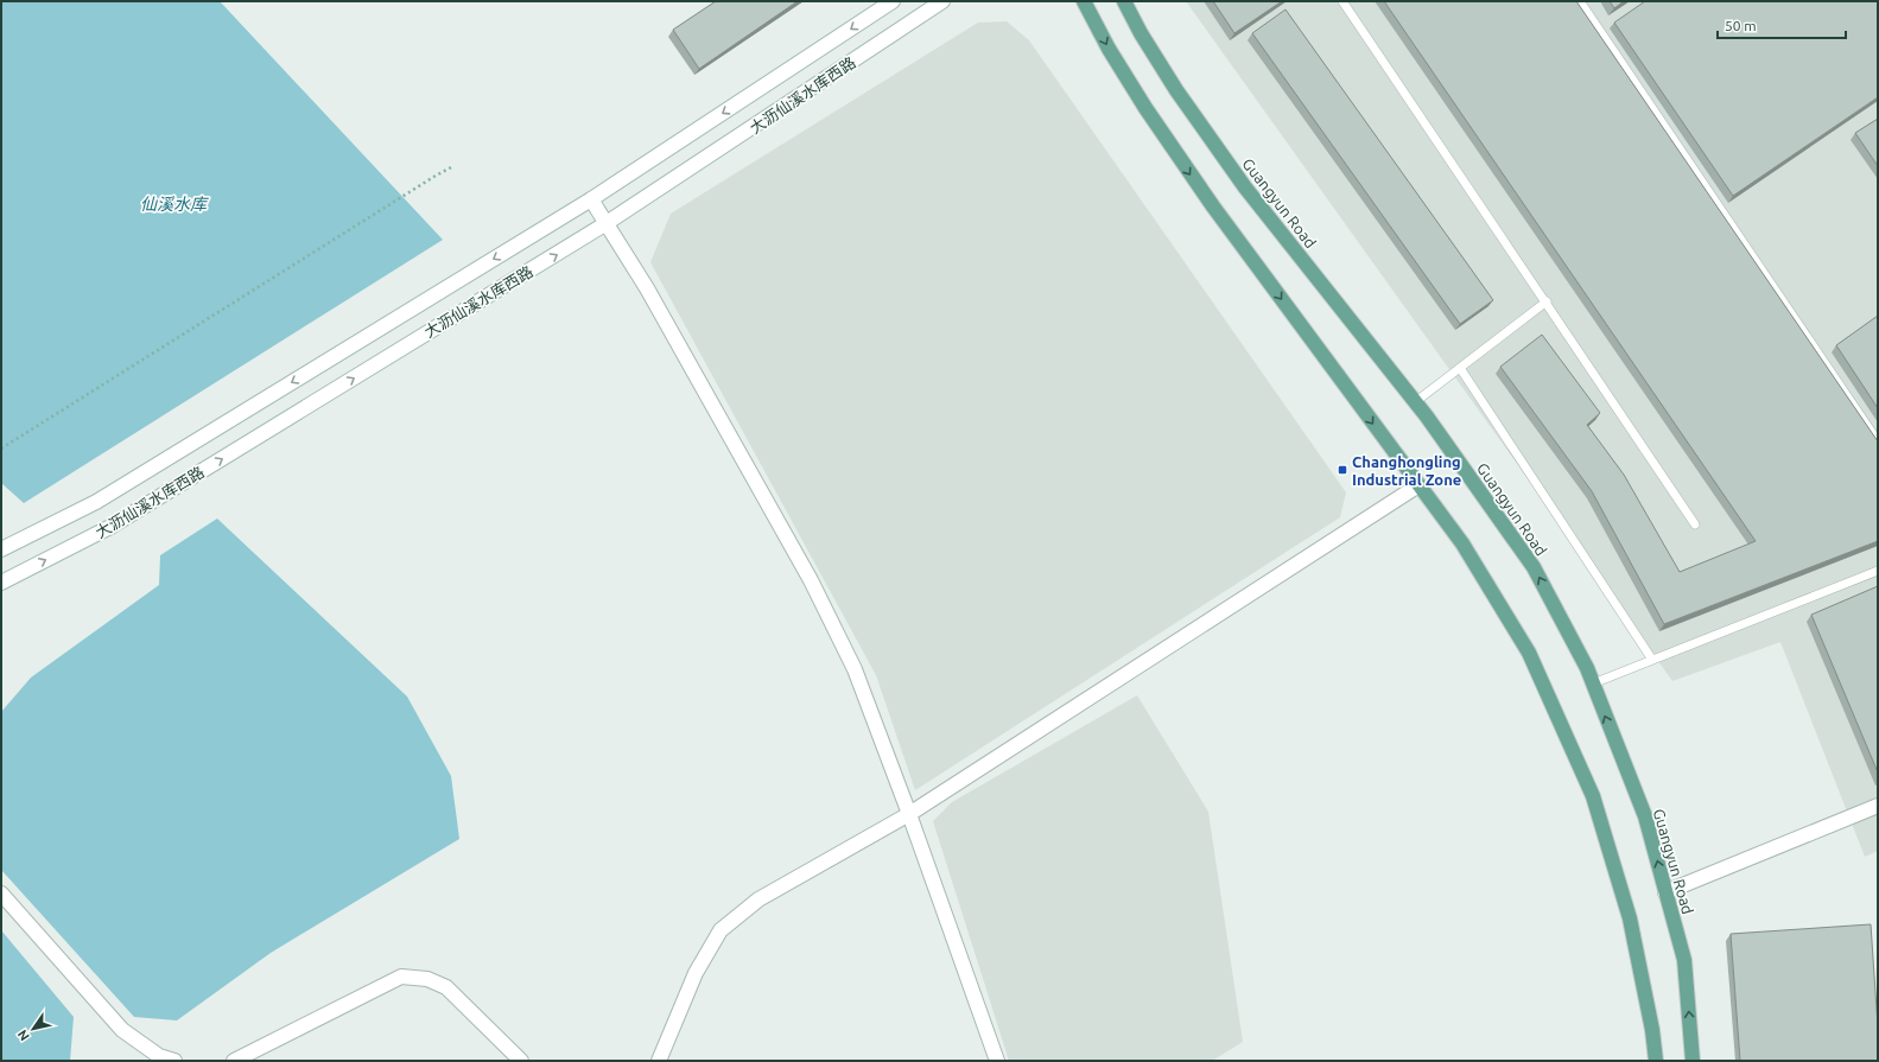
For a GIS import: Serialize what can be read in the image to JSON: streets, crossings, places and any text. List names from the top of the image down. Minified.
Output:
{"streets":{"main road":["Guangyun Road"],"street":["大沥仙溪水库西路"]},"water":["仙溪水库"],"places":{"transit":["Changhongling Industrial Zone"]},"scale_bar":"50 m","north":"bottom left"}
